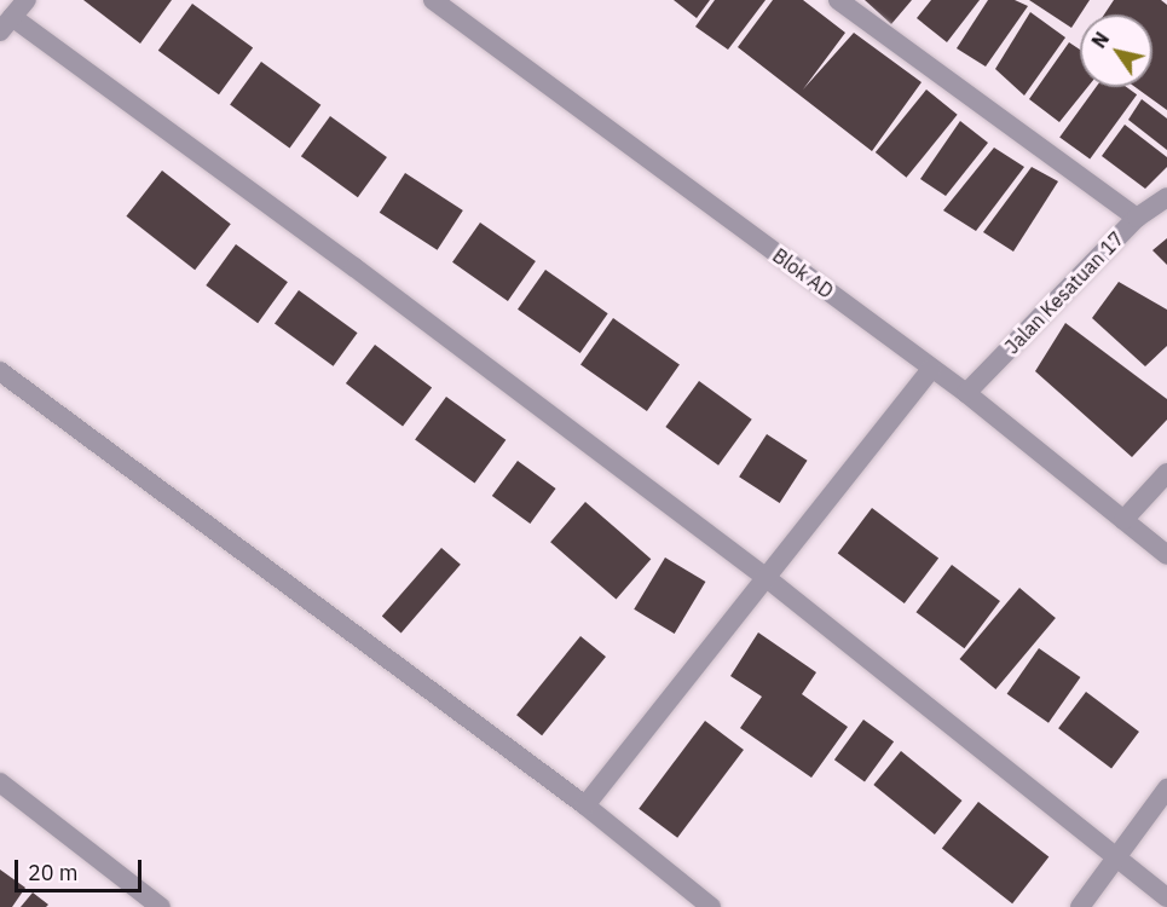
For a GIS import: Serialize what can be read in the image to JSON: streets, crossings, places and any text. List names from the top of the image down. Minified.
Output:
{"streets":{"street":["Blok AD","Jalan Kesatuan 17"]},"crossings":[["Blok AD","Jalan Kesatuan 17"]],"scale_bar":"20 m","north":"top left"}
